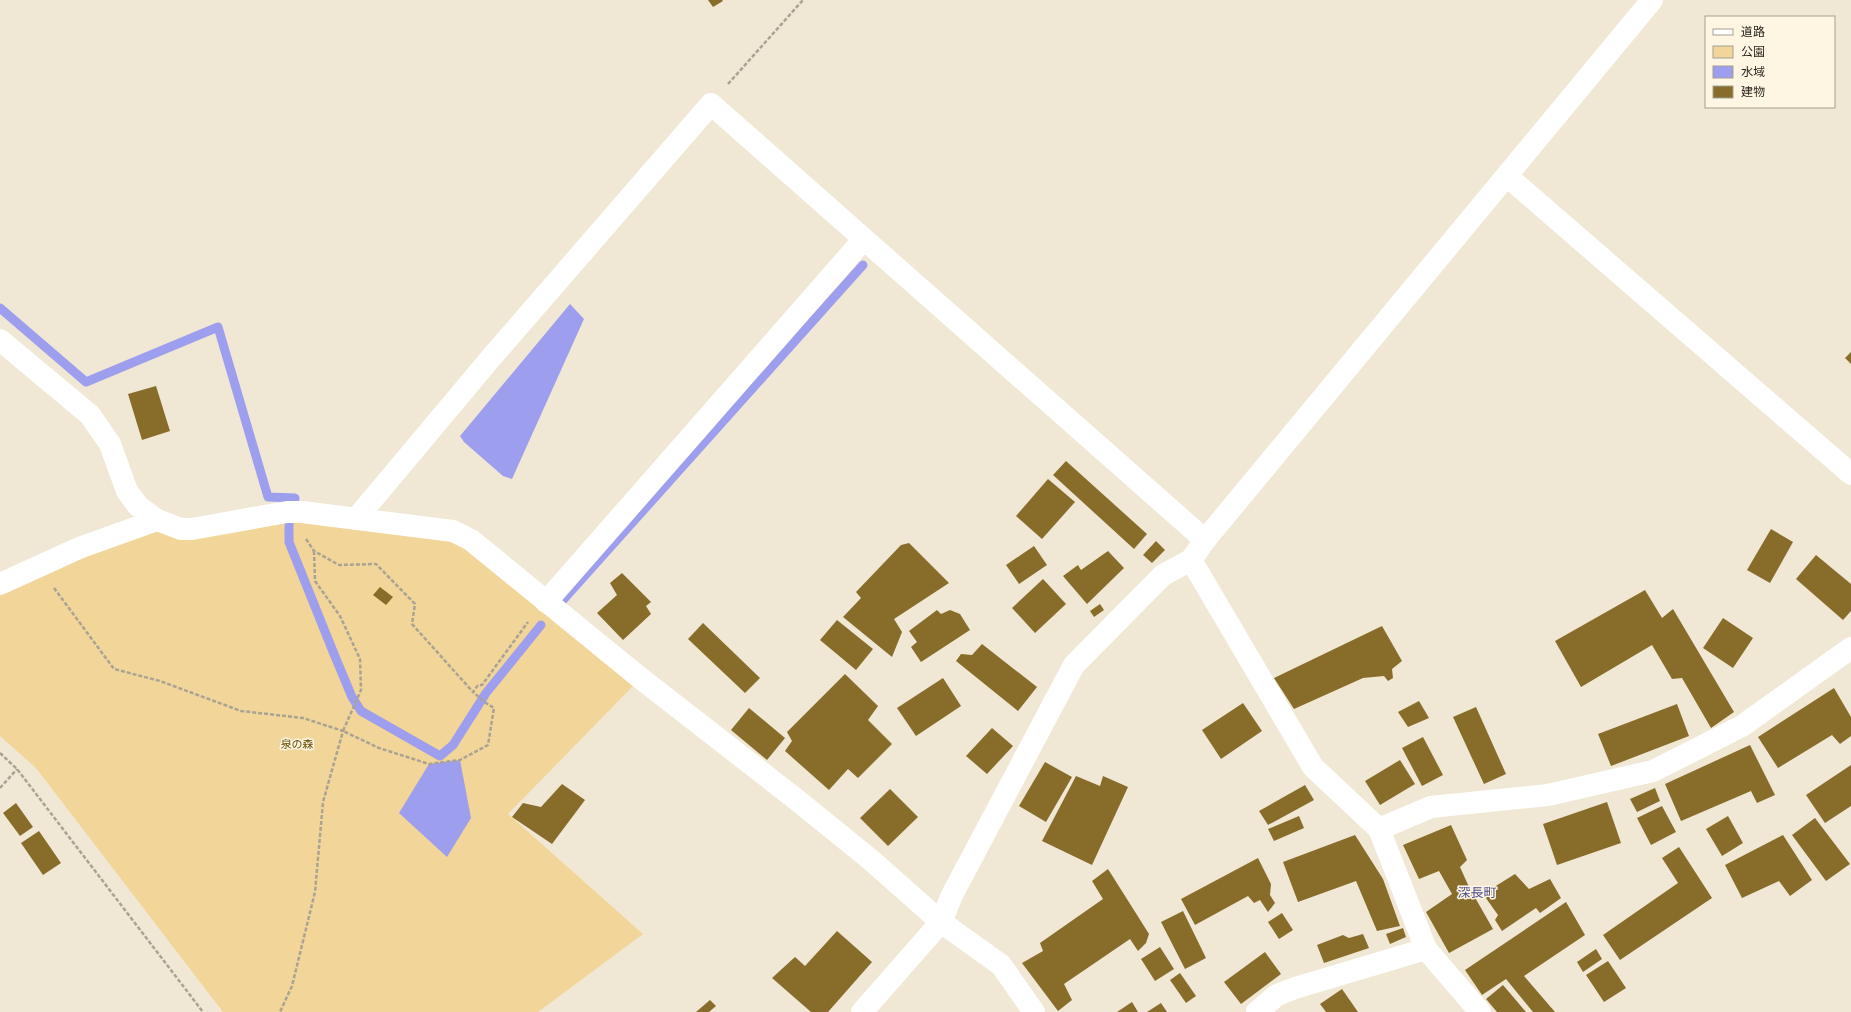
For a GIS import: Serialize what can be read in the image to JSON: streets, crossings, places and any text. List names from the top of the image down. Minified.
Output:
{"districts":["深長町"],"parks":["泉の森"],"legend":["道路","公園","水域","建物"]}
